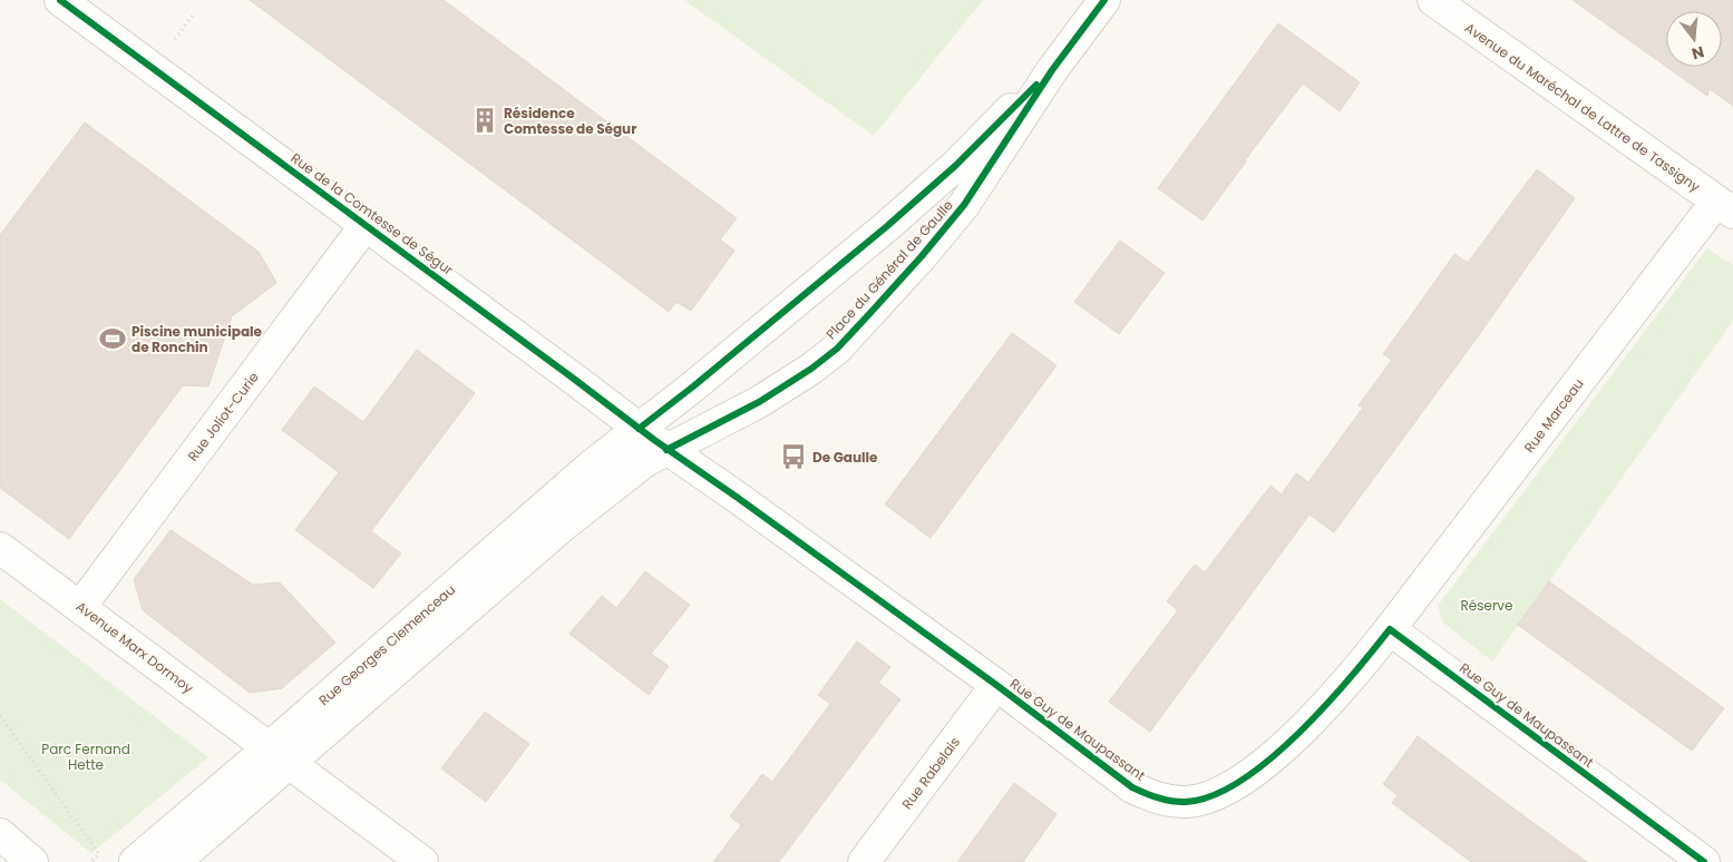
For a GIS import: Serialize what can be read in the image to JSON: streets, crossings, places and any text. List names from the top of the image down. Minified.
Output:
{"streets":{"street":["Avenue du Maréchal de Lattre de Tassigny","Rue de la Comtesse de Ségur","Place du Général de Gaulle","Rue Marceau","Rue Joliot-Curie","Rue Georges Clemenceau","Avenue Marx Dormoy","Rue Guy de Maupassant","Rue Rabelais"]},"crossings":[["Avenue du Maréchal de Lattre de Tassigny","Rue Marceau"],["Rue de la Comtesse de Ségur","Place du Général de Gaulle"],["Rue de la Comtesse de Ségur","Rue Joliot-Curie"],["Rue de la Comtesse de Ségur","Rue Georges Clemenceau"],["Rue de la Comtesse de Ségur","Rue Guy de Maupassant"],["Place du Général de Gaulle","Rue Georges Clemenceau"],["Place du Général de Gaulle","Rue Guy de Maupassant"],["Rue Marceau","Rue Guy de Maupassant"],["Rue Joliot-Curie","Avenue Marx Dormoy"],["Rue Georges Clemenceau","Avenue Marx Dormoy"],["Rue Georges Clemenceau","Rue Guy de Maupassant"],["Rue Guy de Maupassant","Rue Rabelais"]],"parks":["Réserve","Parc Fernand Hette"],"places":{"building":["Résidence Comtesse de Ségur"],"sports":["Piscine municipale de Ronchin"],"bus stop":["De Gaulle"]},"north":"bottom"}
